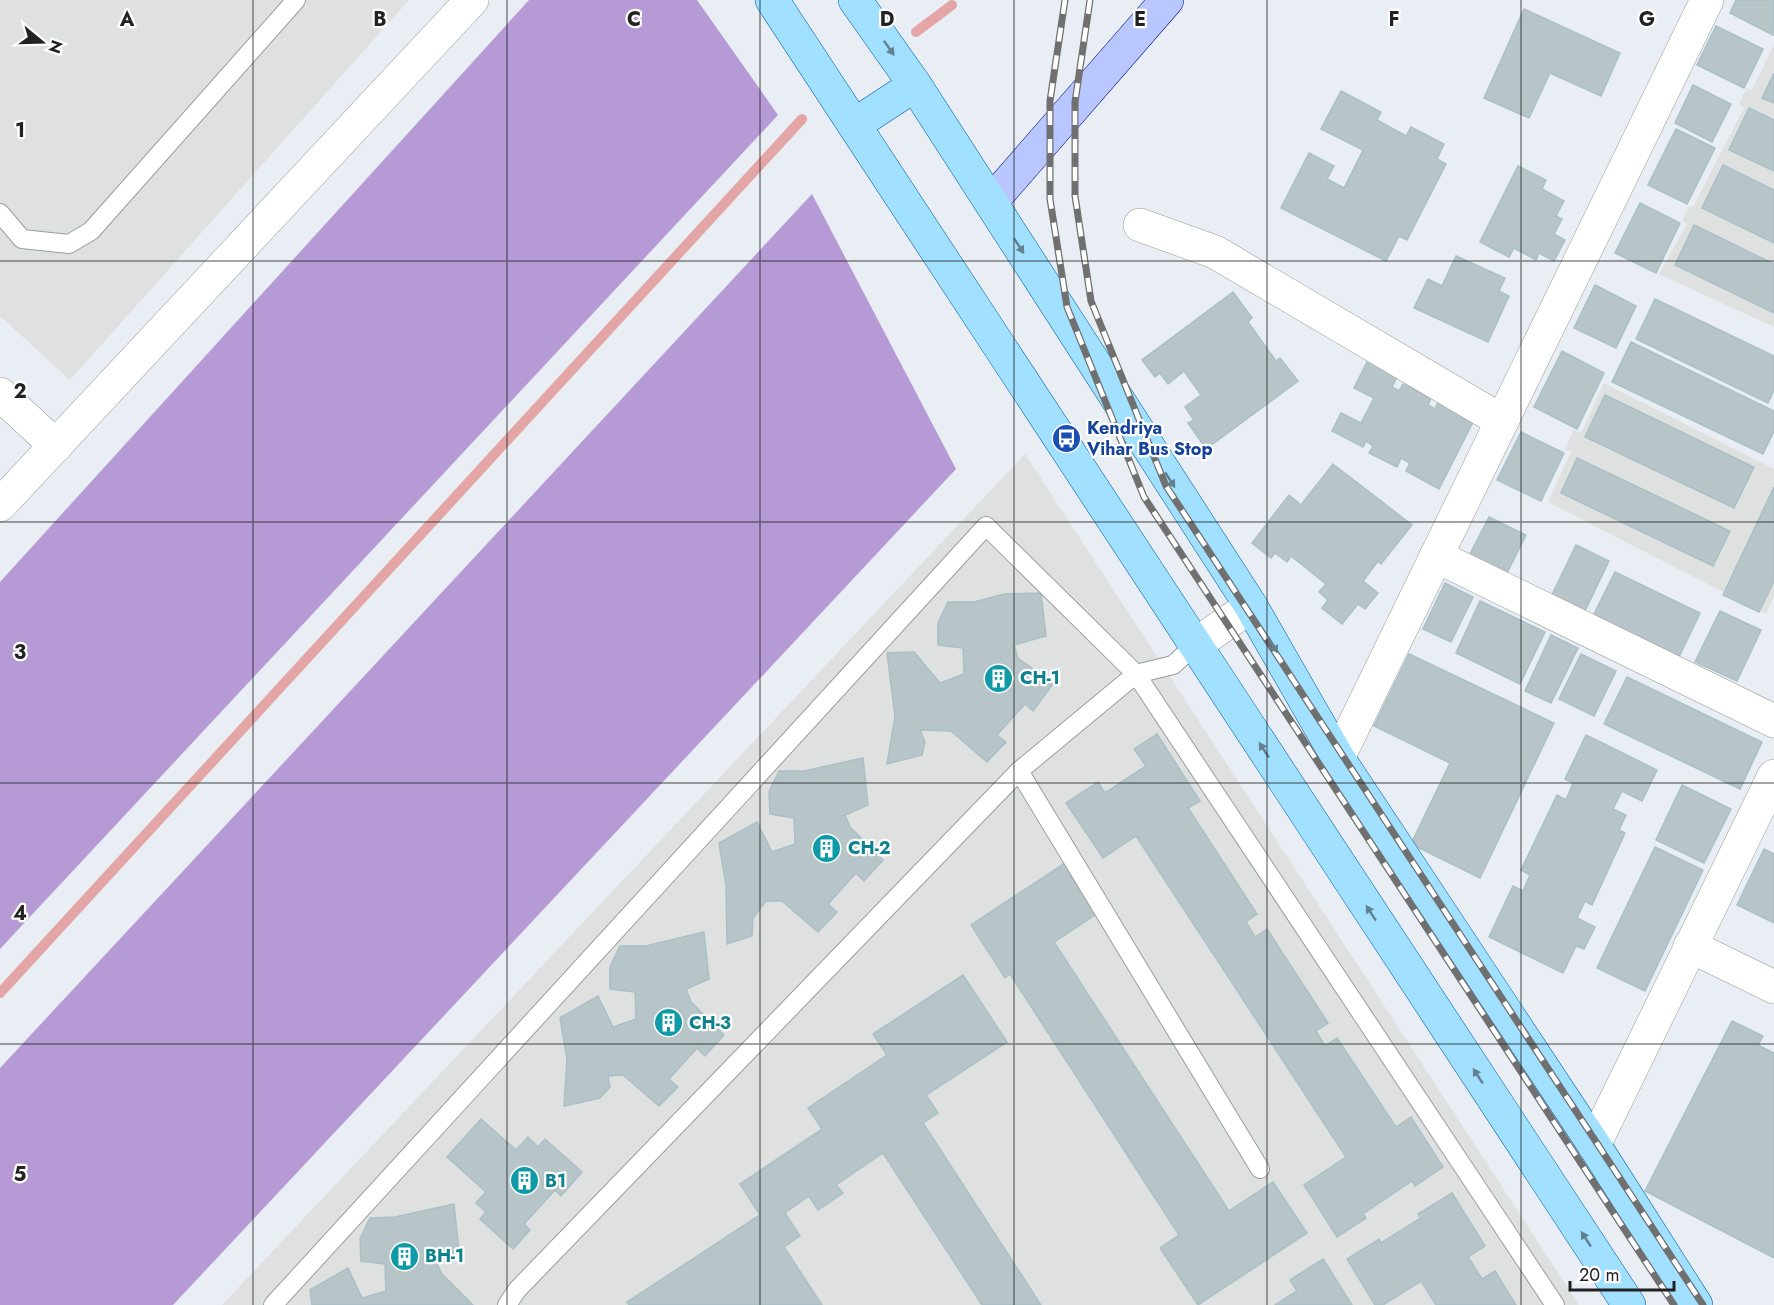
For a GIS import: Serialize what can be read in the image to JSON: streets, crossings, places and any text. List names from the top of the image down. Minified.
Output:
{"places":{"bus stop":["Kendriya Vihar Bus Stop"],"building":["CH-1","CH-2","CH-3","B1","BH-1"]},"scale_bar":"20 m","north":"right","grid":{"columns":["A","B","C","D","E","F","G"],"rows":["1","2","3","4","5"]}}
